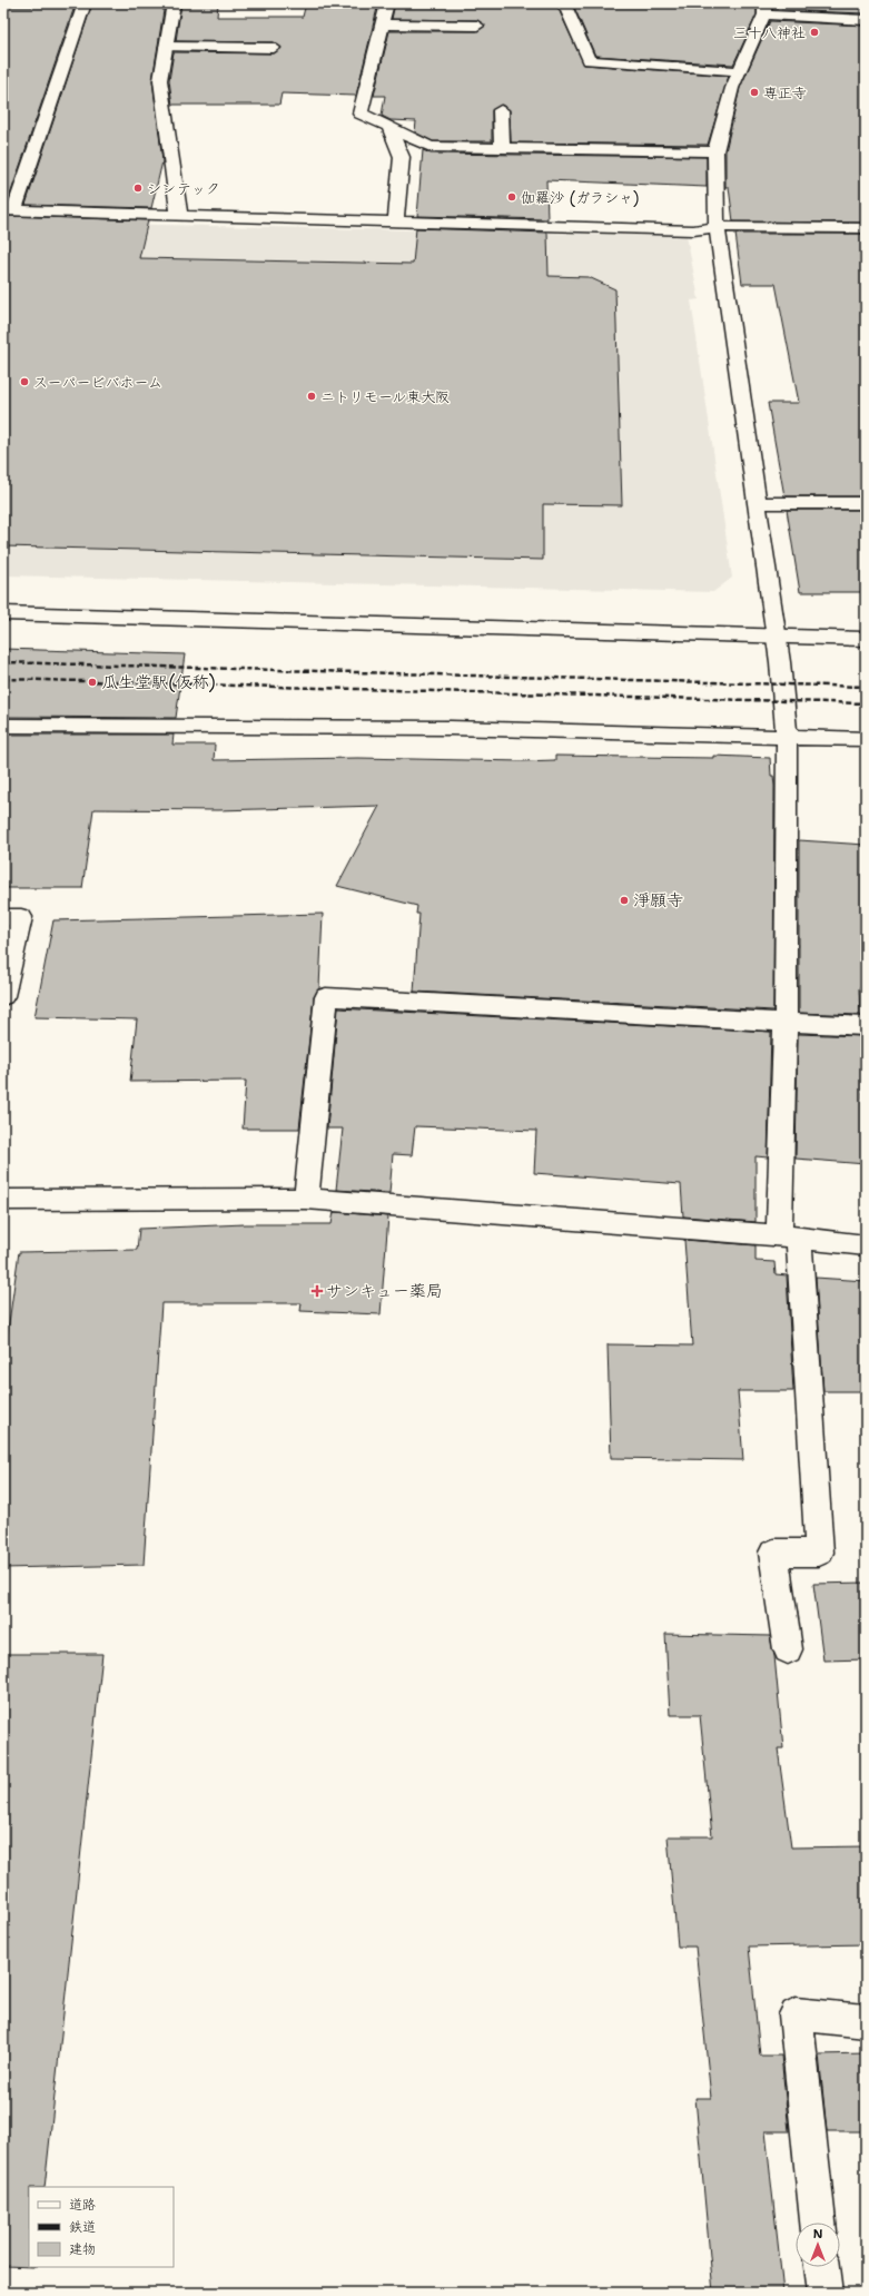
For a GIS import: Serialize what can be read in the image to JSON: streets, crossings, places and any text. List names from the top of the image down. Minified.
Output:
{"places":{"other":["三十八神社","専正寺","シンテック","伽羅沙 (ガラシャ)","スーパービバホーム","ニトリモール東大阪","瓜生堂駅(仮称)","淨願寺"],"health":["サンキュー薬局"]},"legend":["道路","鉄道","建物"],"north":"top"}
